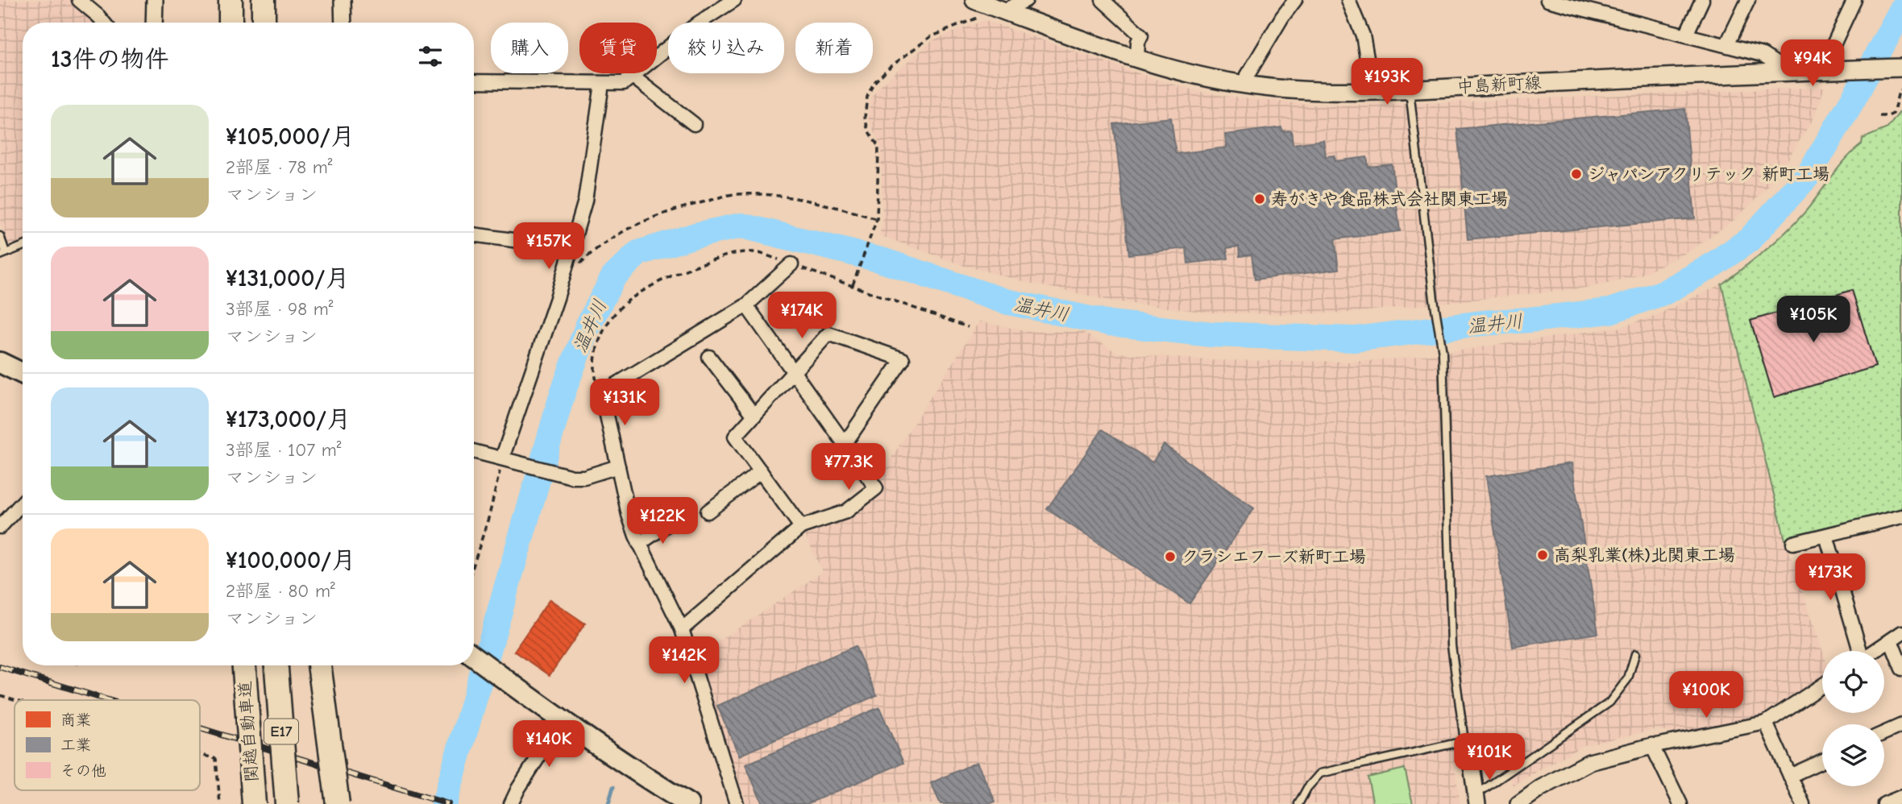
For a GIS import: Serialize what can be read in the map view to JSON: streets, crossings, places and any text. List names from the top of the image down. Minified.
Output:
{"streets":{"highway":["関越自動車道","E17"],"main road":["中島新町線"]},"water":["温井川"],"places":["ジャパンアクリテック 新町工場","寿がきや食品株式会社関東工場","高梨乳業(株)北関東工場","クラシエフーズ新町工場"],"legend":["商業","工業","その他"],"page":{"chip":["購入","賃貸","絞り込み","新着"],"heading":"13件の物件","price":["¥94K","¥193K","¥157K","¥174K","¥105K","¥131K","¥77.3K","¥122K","¥173K","¥142K","¥100K","¥140K","¥101K"],"list":[{"name":"¥105,000/月","note":"2部屋 · 78 m² · マンション"},{"name":"¥131,000/月","note":"3部屋 · 98 m² · マンション"},{"name":"¥173,000/月","note":"3部屋 · 107 m² · マンション"},{"name":"¥100,000/月","note":"2部屋 · 80 m² · マンション"}]}}
